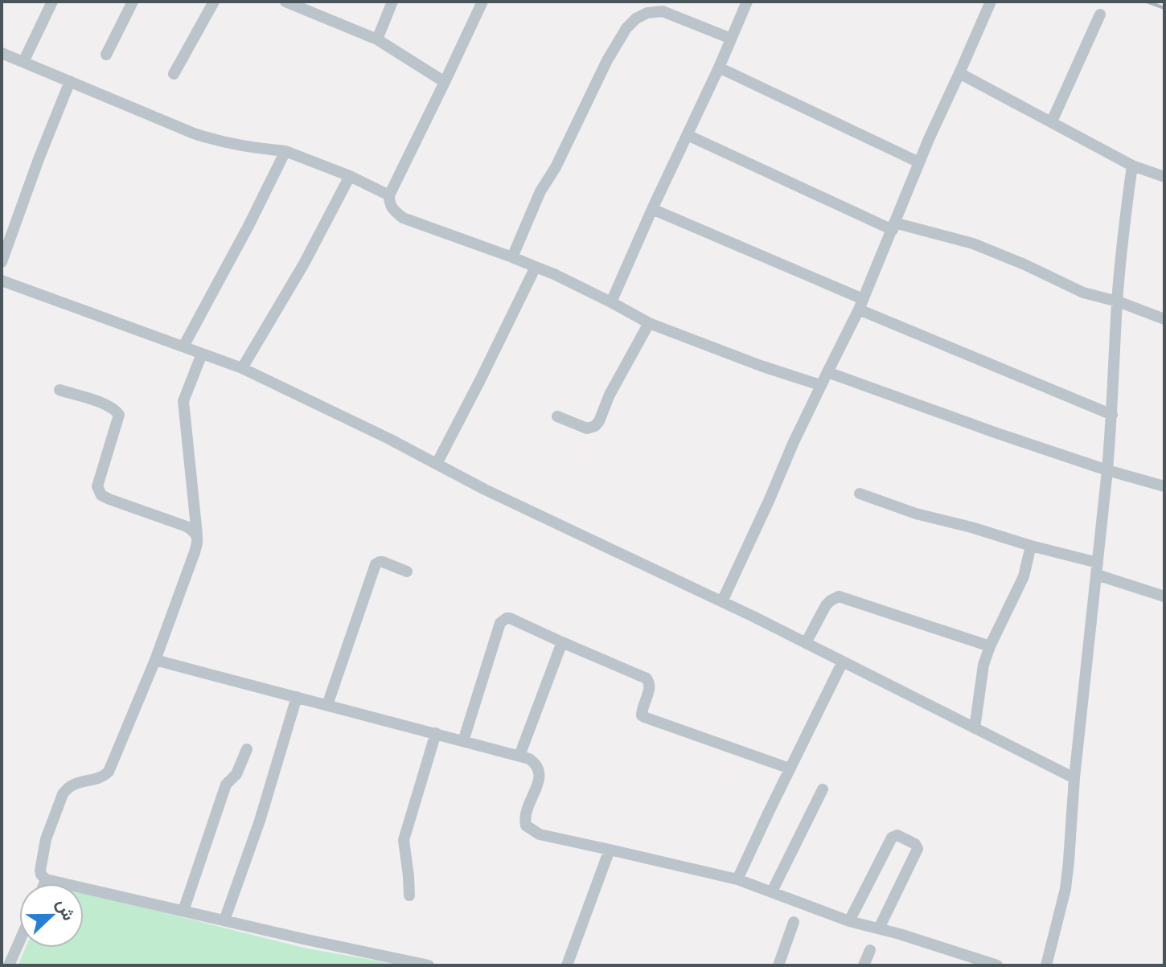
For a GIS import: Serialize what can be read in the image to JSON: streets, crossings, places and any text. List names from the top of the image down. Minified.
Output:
{"north":"right"}
